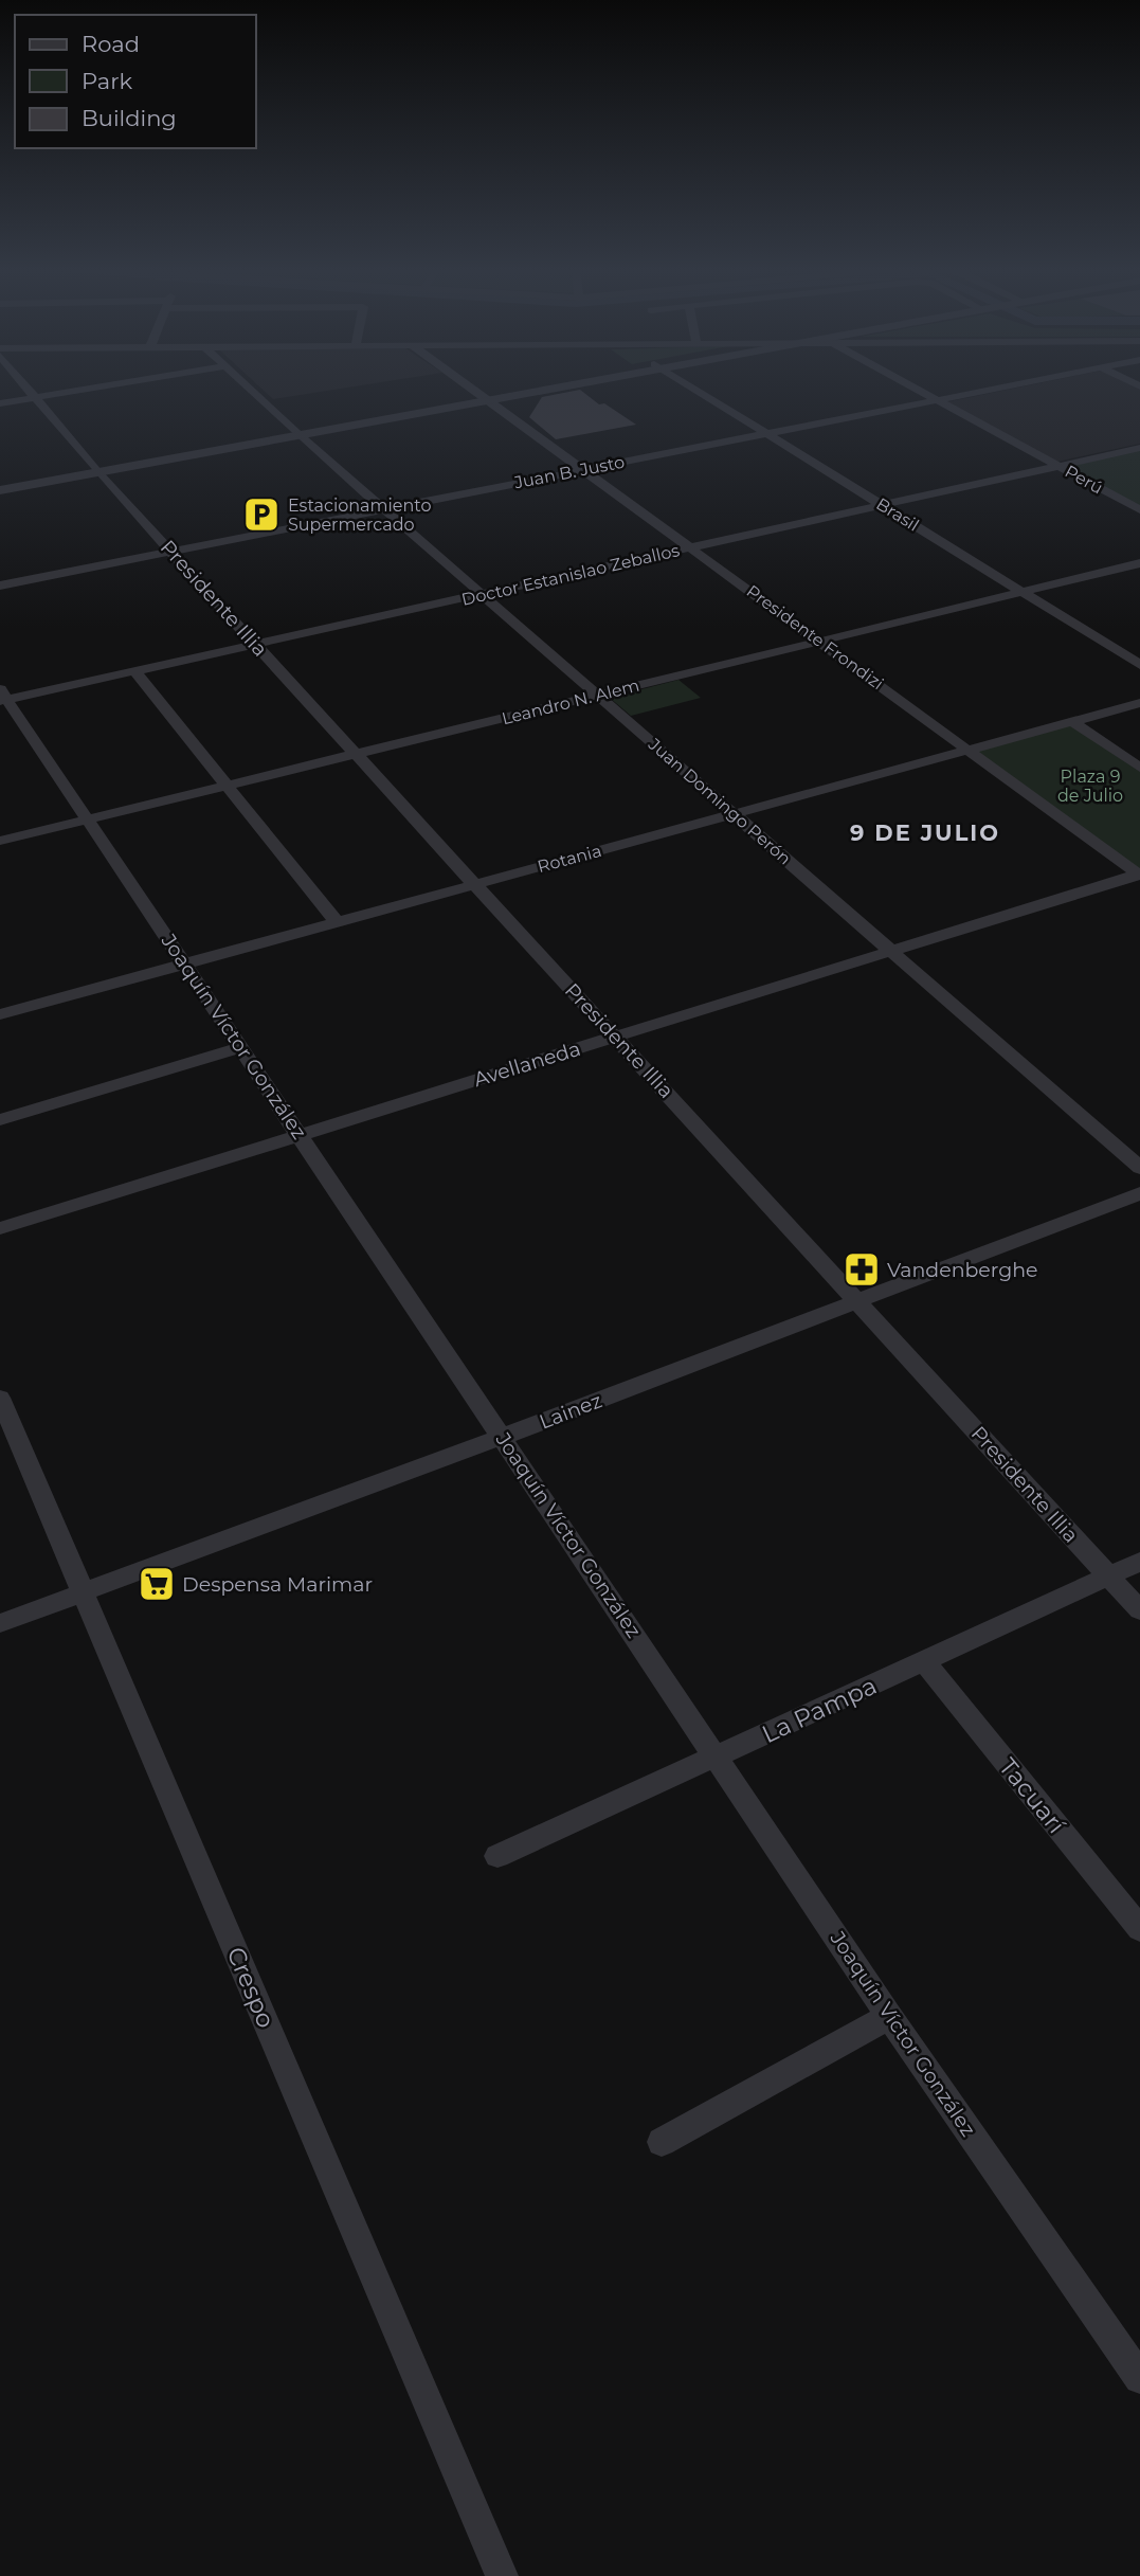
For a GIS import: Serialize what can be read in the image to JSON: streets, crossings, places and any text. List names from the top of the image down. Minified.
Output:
{"streets":{"street":["Juan B. Justo","Perú","Brasil","Doctor Estanislao Zeballos","Presidente Illia","Presidente Frondizi","Leandro N. Alem","Juan Domingo Perón","Rotania","Joaquín Víctor González","Avellaneda","Lainez","La Pampa","Tacuarí","Crespo"]},"crossings":[["Juan B. Justo","Perú"],["Juan B. Justo","Brasil"],["Juan B. Justo","Presidente Illia"],["Juan B. Justo","Presidente Frondizi"],["Juan B. Justo","Juan Domingo Perón"],["Perú","Doctor Estanislao Zeballos"],["Brasil","Doctor Estanislao Zeballos"],["Brasil","Leandro N. Alem"],["Doctor Estanislao Zeballos","Presidente Illia"],["Doctor Estanislao Zeballos","Presidente Frondizi"],["Doctor Estanislao Zeballos","Juan Domingo Perón"],["Doctor Estanislao Zeballos","Joaquín Víctor González"],["Presidente Illia","Leandro N. Alem"],["Presidente Illia","Rotania"],["Presidente Illia","Avellaneda"],["Presidente Illia","Lainez"],["Presidente Illia","La Pampa"],["Presidente Frondizi","Leandro N. Alem"],["Presidente Frondizi","Rotania"],["Presidente Frondizi","Avellaneda"],["Leandro N. Alem","Juan Domingo Perón"],["Leandro N. Alem","Joaquín Víctor González"],["Juan Domingo Perón","Rotania"],["Juan Domingo Perón","Avellaneda"],["Rotania","Joaquín Víctor González"],["Joaquín Víctor González","Avellaneda"],["Joaquín Víctor González","Lainez"],["Joaquín Víctor González","La Pampa"],["Lainez","Crespo"],["La Pampa","Tacuarí"]],"districts":["9 DE JULIO"],"parks":["Plaza 9 de Julio"],"places":{"parking":["Estacionamiento Supermercado"],"pharmacy":["Vandenberghe"],"supermarket":["Despensa Marimar"]},"legend":["Road","Park","Building"]}
